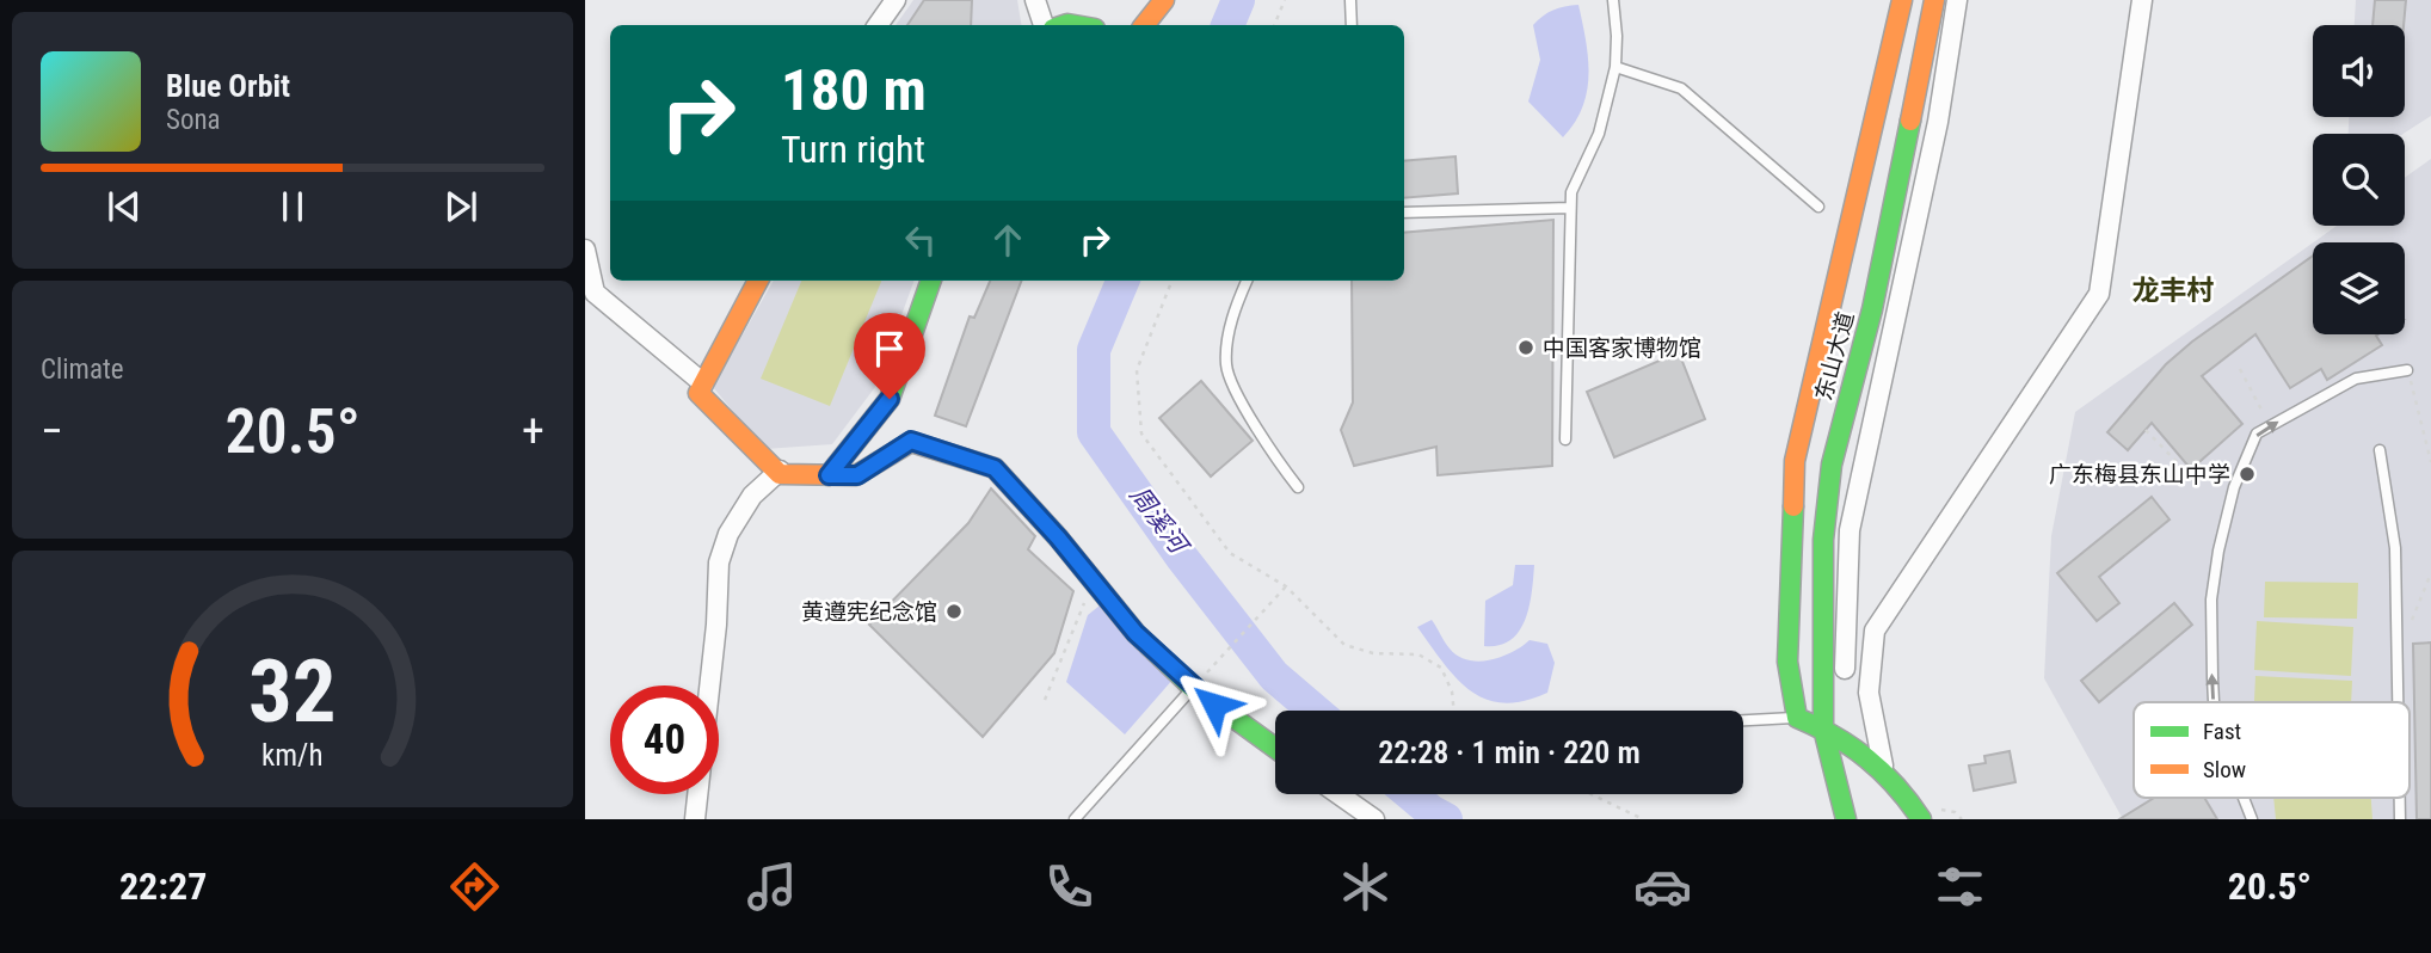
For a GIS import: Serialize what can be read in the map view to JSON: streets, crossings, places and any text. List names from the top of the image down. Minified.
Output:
{"streets":{"street":["东山大道"]},"districts":["龙丰村"],"water":["周溪河"],"places":["中国客家博物馆","广东梅县东山中学","黄遵宪纪念馆"],"legend":["Fast","Slow"],"page":{"turn":["180 m","Turn right"],"song":["Blue Orbit","Sona"],"tile":"Climate","heat":["−","20.5°","+"],"limit":"40","trip":"22:28 · 1 min · 220 m","tabs":["22:27","20.5°"],"gauge":["32","km/h"]}}
